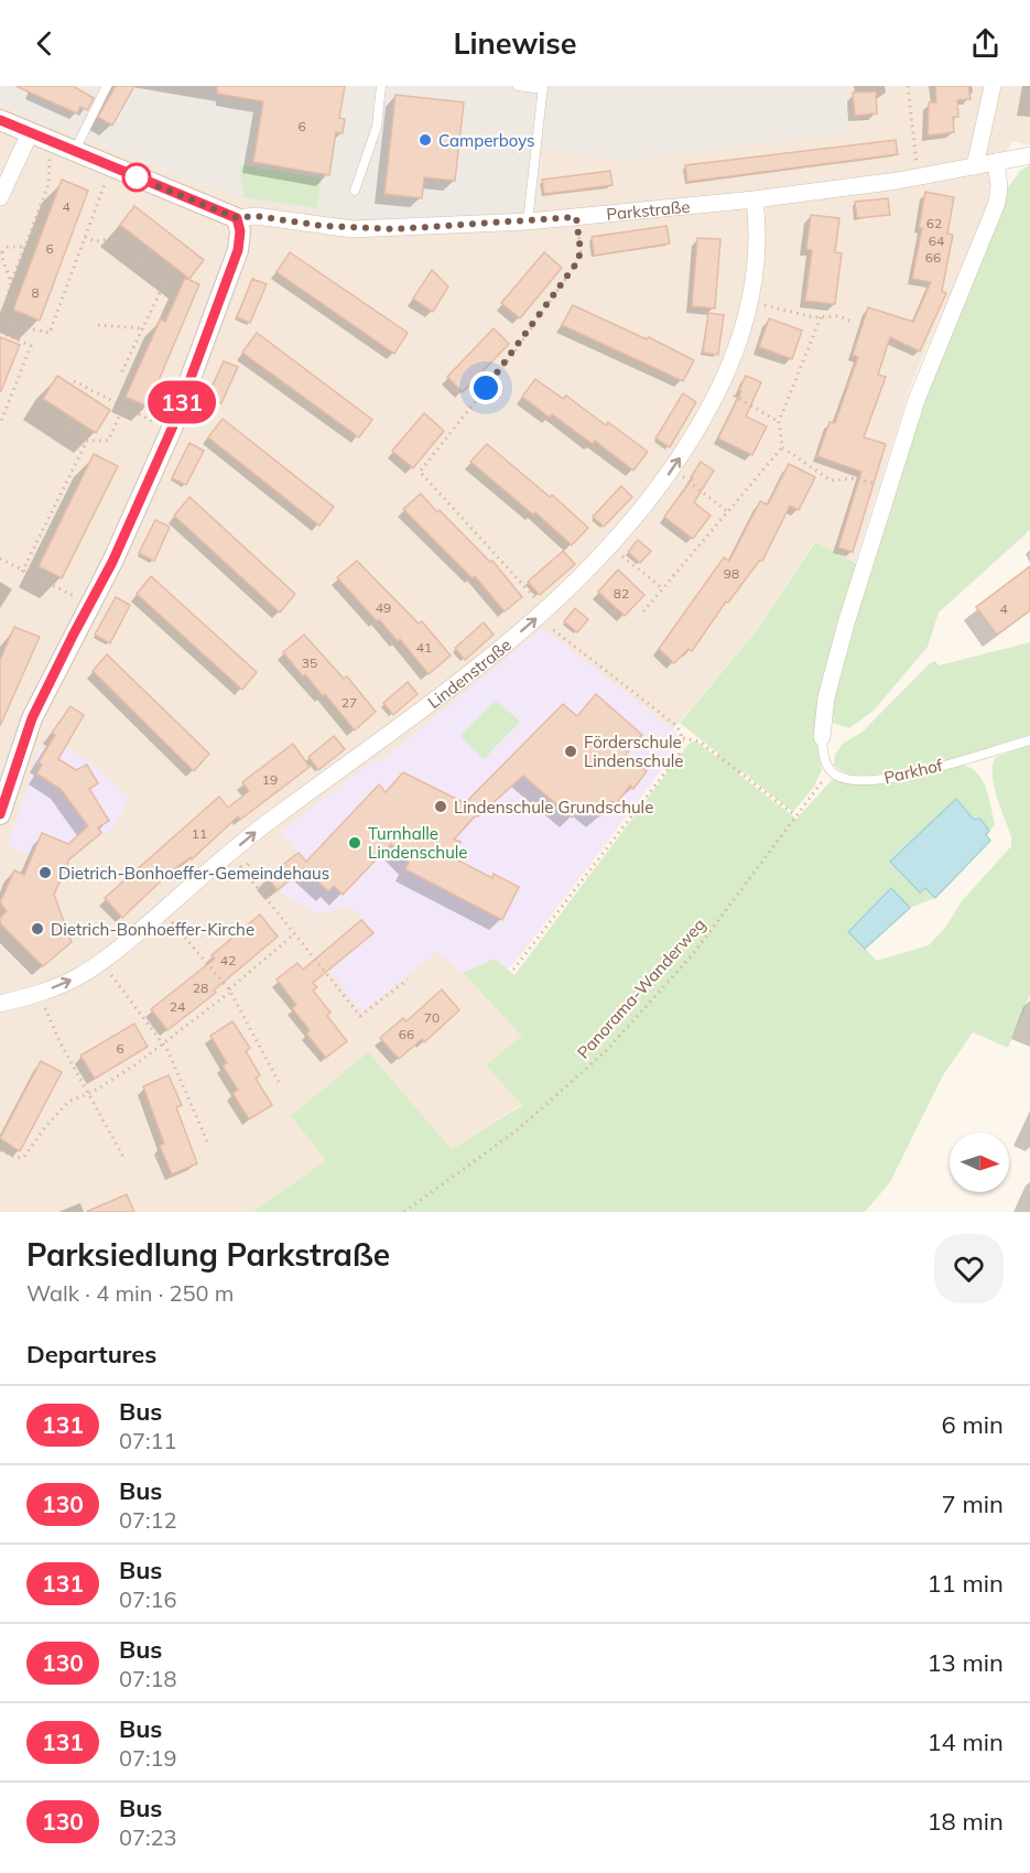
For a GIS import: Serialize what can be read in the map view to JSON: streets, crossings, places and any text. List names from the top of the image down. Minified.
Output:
{"streets":{"street":["Parkstraße","Lindenstraße"],"lane":["Parkhof"],"path":["Panorama-Wanderweg"]},"crossings":[["Parkstraße","Lindenstraße"],["Parkhof","Panorama-Wanderweg"]],"one_way":["Lindenstraße"],"places":["Camperboys","Förderschule Lindenschule","Lindenschule Grundschule","Turnhalle Lindenschule","Dietrich-Bonhoeffer-Gemeindehaus","Dietrich-Bonhoeffer-Kirche"],"lines":["bus line 131"],"house_numbers":["6","4","62","64","6","66","8","98","82","49","4","41","35","27","19","11","42","28","24","70","66","6"],"north":"right","page":{"header":"Linewise","on_map":"131","heading":[["Parksiedlung Parkstraße","Walk · 4 min · 250 m"],"Departures"],"list":[{"mark":"131","name":"Bus","note":"07:11","value":"6 min"},{"mark":"130","name":"Bus","note":"07:12","value":"7 min"},{"mark":"131","name":"Bus","note":"07:16","value":"11 min"},{"mark":"130","name":"Bus","note":"07:18","value":"13 min"},{"mark":"131","name":"Bus","note":"07:19","value":"14 min"},{"mark":"130","name":"Bus","note":"07:23","value":"18 min"}]}}
